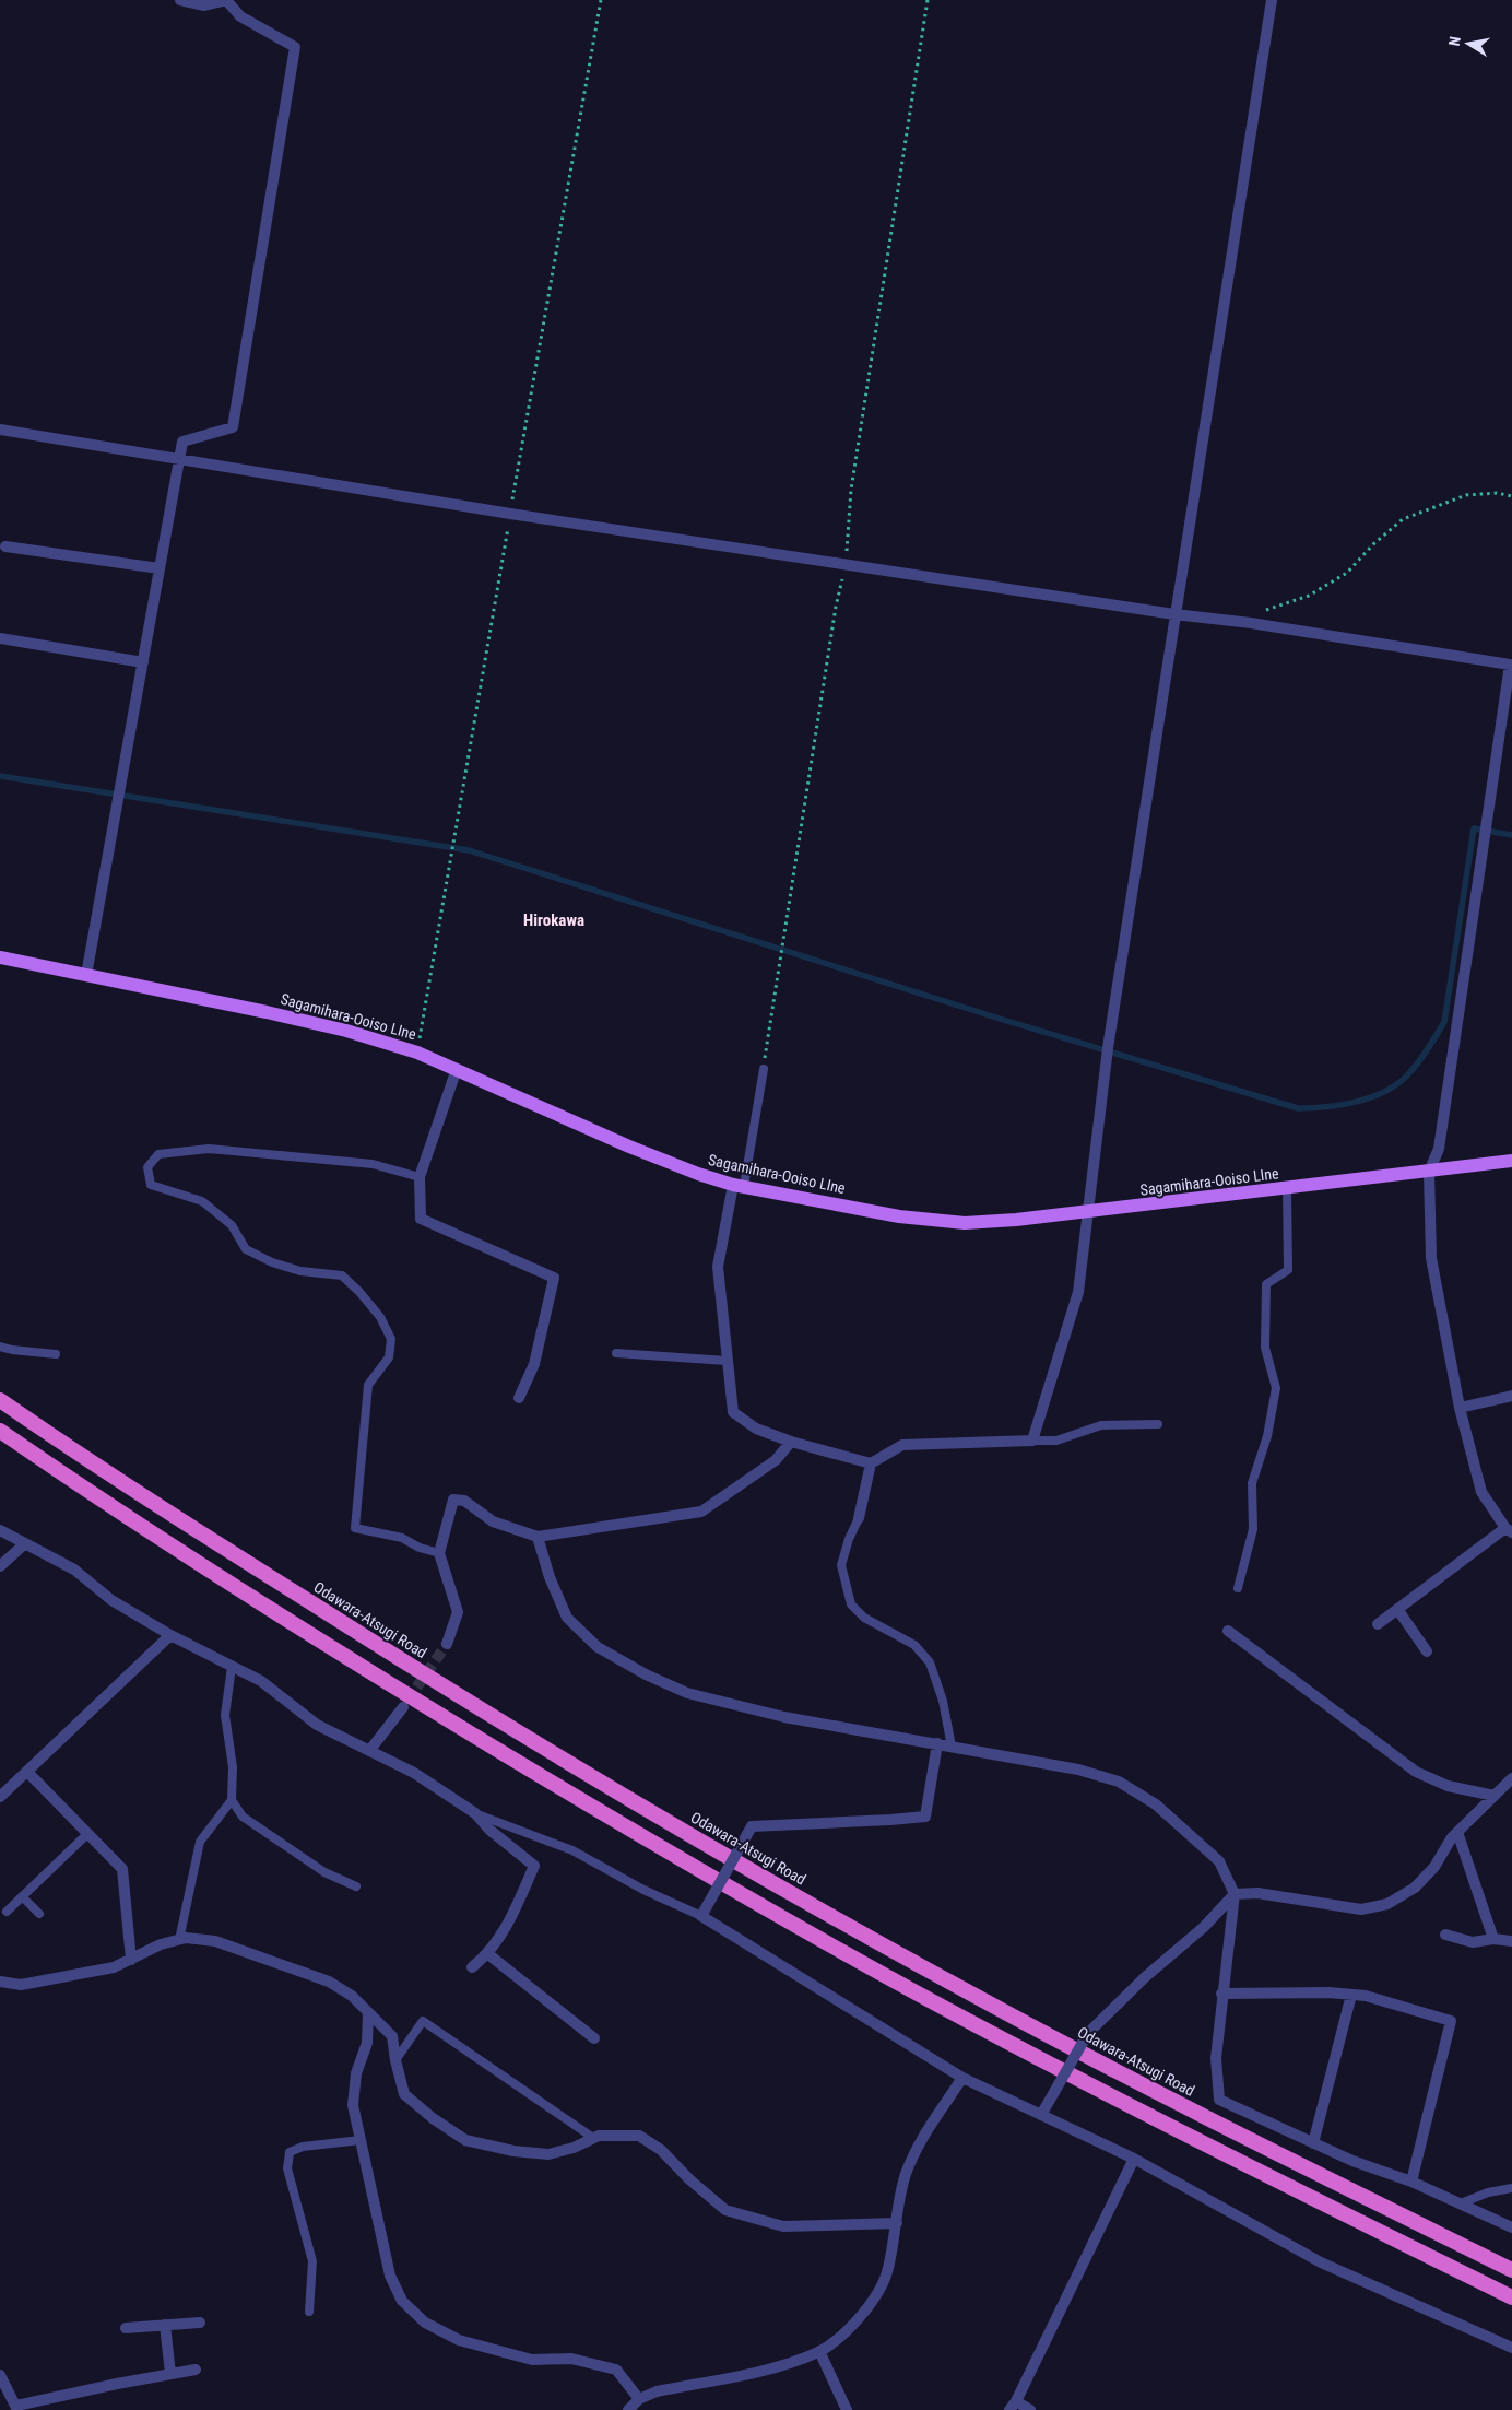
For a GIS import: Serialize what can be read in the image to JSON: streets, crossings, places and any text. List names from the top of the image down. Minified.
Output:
{"streets":{"highway":["Odawara-Atsugi Road"],"main road":["Sagamihara-Ooiso LIne"]},"districts":["Hirokawa"],"north":"left"}
